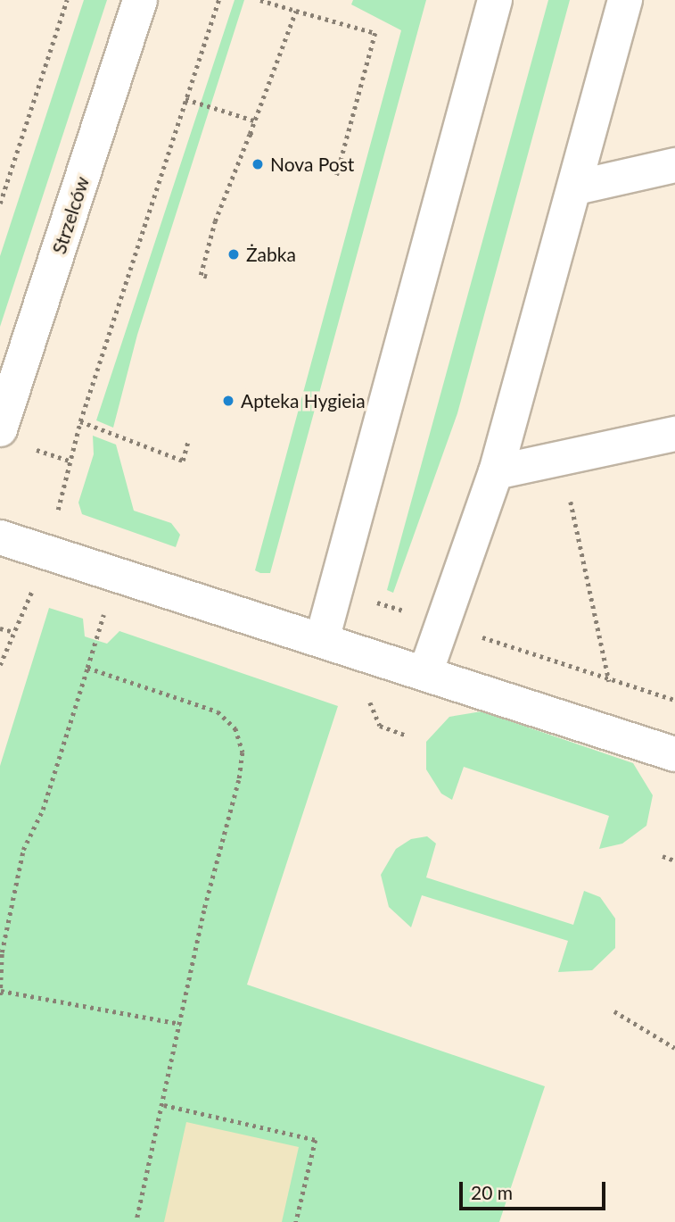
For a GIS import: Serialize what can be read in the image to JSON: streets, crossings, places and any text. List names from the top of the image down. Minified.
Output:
{"streets":{"street":["Strzelców"]},"places":["Nova Post","Żabka","Apteka Hygieia"],"scale_bar":"20 m"}
